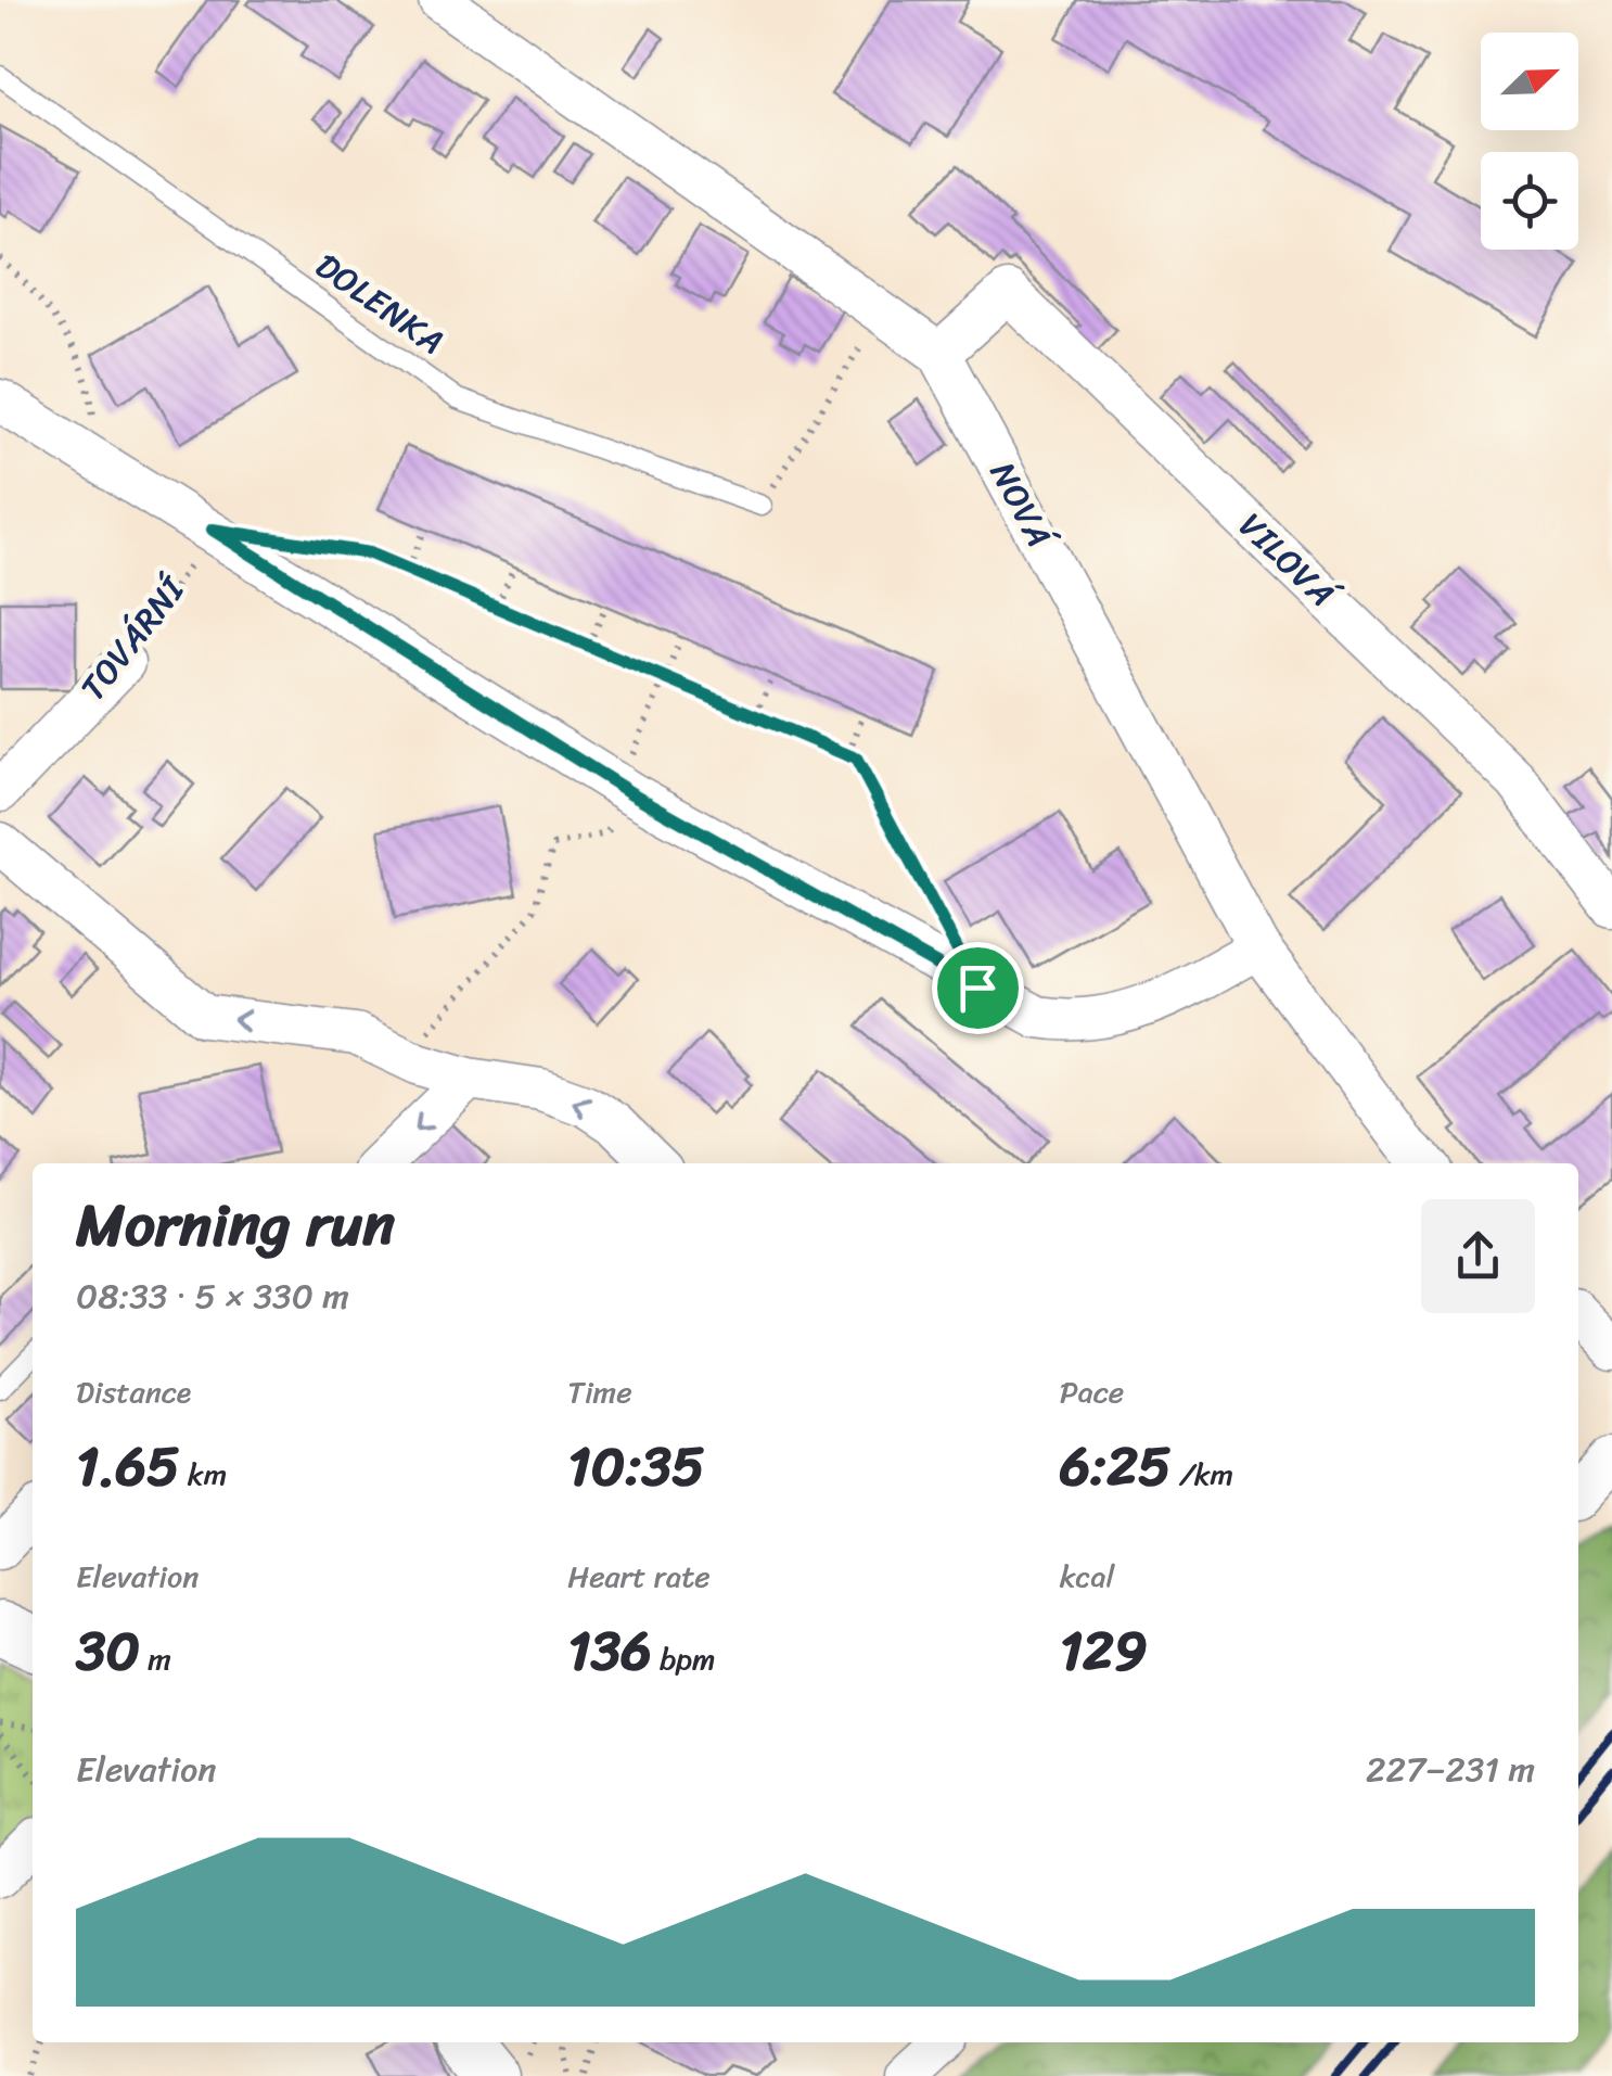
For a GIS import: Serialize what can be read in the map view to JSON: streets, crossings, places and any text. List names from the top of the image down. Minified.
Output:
{"streets":{"street":["NOVÁ","VILOVÁ","TOVÁRNÍ"],"lane":["DOLENKA"]},"crossings":[["NOVÁ","VILOVÁ"]],"north":"top right","page":{"heading":["Morning run","08:33 · 5 × 330 m"],"stats":[["Distance","1.65 km"],["Time","10:35"],["Pace","6:25 /km"],["Elevation","30 m"],["Heart rate","136 bpm"],["kcal","129"]],"chart":["Elevation","227–231 m"]}}
